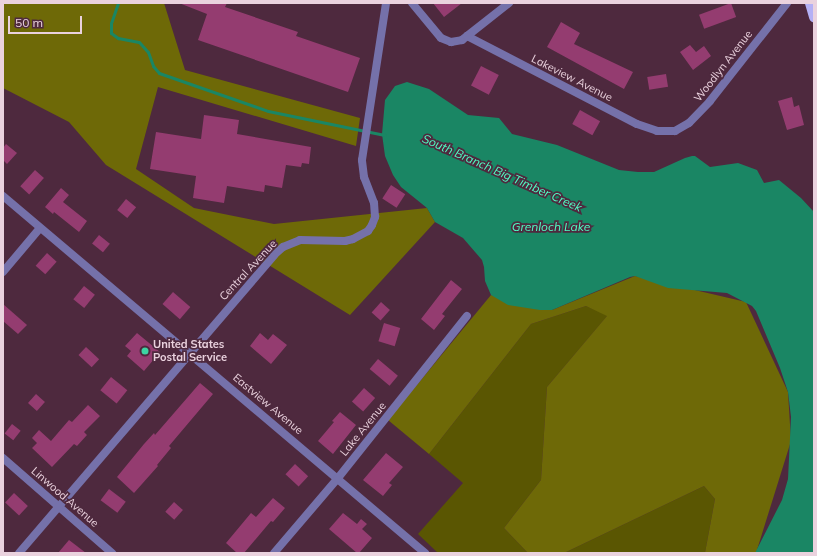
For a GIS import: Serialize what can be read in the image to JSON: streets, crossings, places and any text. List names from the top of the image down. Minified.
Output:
{"streets":{"street":["Woodlyn Avenue","Lakeview Avenue","Central Avenue","Eastview Avenue","Lake Avenue","Linwood Avenue"]},"crossings":[["Woodlyn Avenue","Lakeview Avenue"],["Central Avenue","Eastview Avenue"],["Central Avenue","Linwood Avenue"],["Eastview Avenue","Lake Avenue"]],"water":["South Branch Big Timber Creek","Grenloch Lake"],"places":["United States Postal Service"],"scale_bar":"50 m"}
